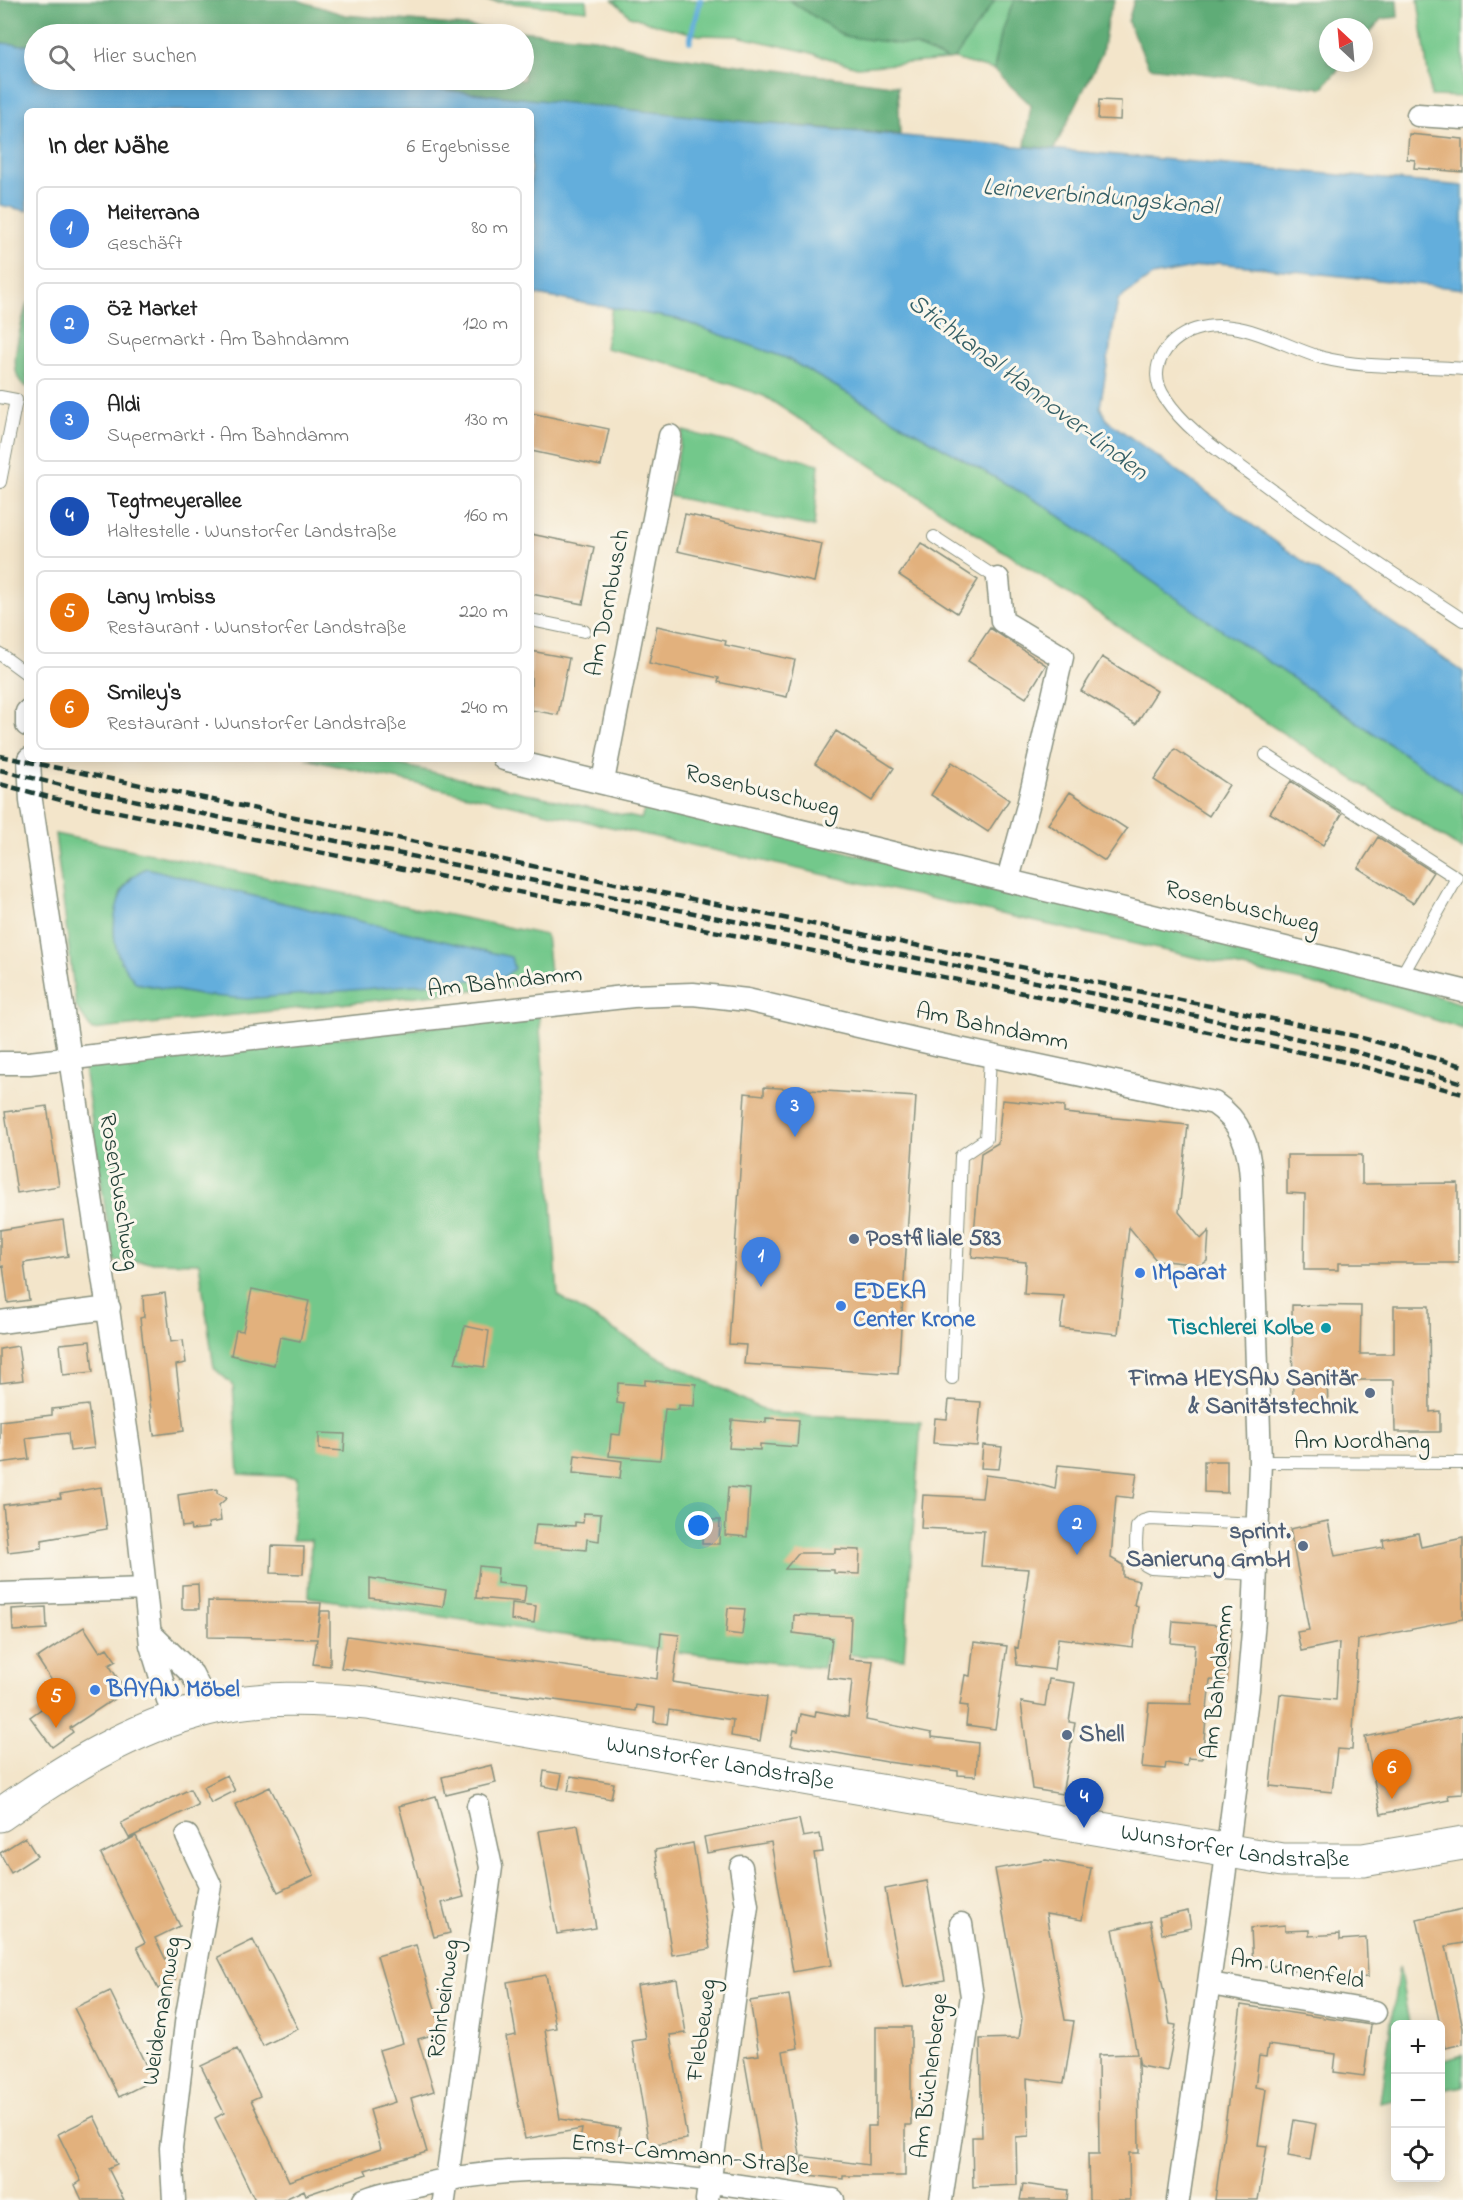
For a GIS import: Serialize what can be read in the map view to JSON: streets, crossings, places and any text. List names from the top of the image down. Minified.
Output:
{"streets":{"main road":["Wunstorfer Landstraße"],"street":["Am Dornbusch","Rosenbuschweg","Am Bahndamm","Am Urnenfeld","Röhrbeinweg","Weidemannweg","Flebbeweg","Am Büchenberge","Ernst-Cammann-Straße"],"lane":["Am Nordhang"]},"crossings":[["Am Dornbusch","Rosenbuschweg"],["Rosenbuschweg","Am Bahndamm"],["Rosenbuschweg","Wunstorfer Landstraße"],["Am Bahndamm","Am Nordhang"],["Am Bahndamm","Wunstorfer Landstraße"],["Am Bahndamm","Am Urnenfeld"],["Röhrbeinweg","Ernst-Cammann-Straße"],["Flebbeweg","Ernst-Cammann-Straße"]],"water":["Leineverbindungskanal","Stichkanal Hannover-Linden"],"places":["Postfiliale 583","IMparat","EDEKA Center Krone","Tischlerei Kolbe","Firma HEYSAN Sanitär & Sanitätstechnik","sprint. Sanierung GmbH","BAYAN Möbel","Shell"],"north":"top left","page":{"search":"Hier suchen","heading":["In der Nähe","6 Ergebnisse"],"list":[{"mark":"1","name":"Meiterrana","note":"Geschäft","value":"80 m"},{"mark":"2","name":"ÖZ Market","note":"Supermarkt · Am Bahndamm","value":"120 m"},{"mark":"3","name":"Aldi","note":"Supermarkt · Am Bahndamm","value":"130 m"},{"mark":"4","name":"Tegtmeyerallee","note":"Haltestelle · Wunstorfer Landstraße","value":"160 m"},{"mark":"5","name":"Lany Imbiss","note":"Restaurant · Wunstorfer Landstraße","value":"220 m"},{"mark":"6","name":"Smiley's","note":"Restaurant · Wunstorfer Landstraße","value":"240 m"}],"pins":["3","1","2","5","6","4"],"map_buttons":["+","−"]}}
